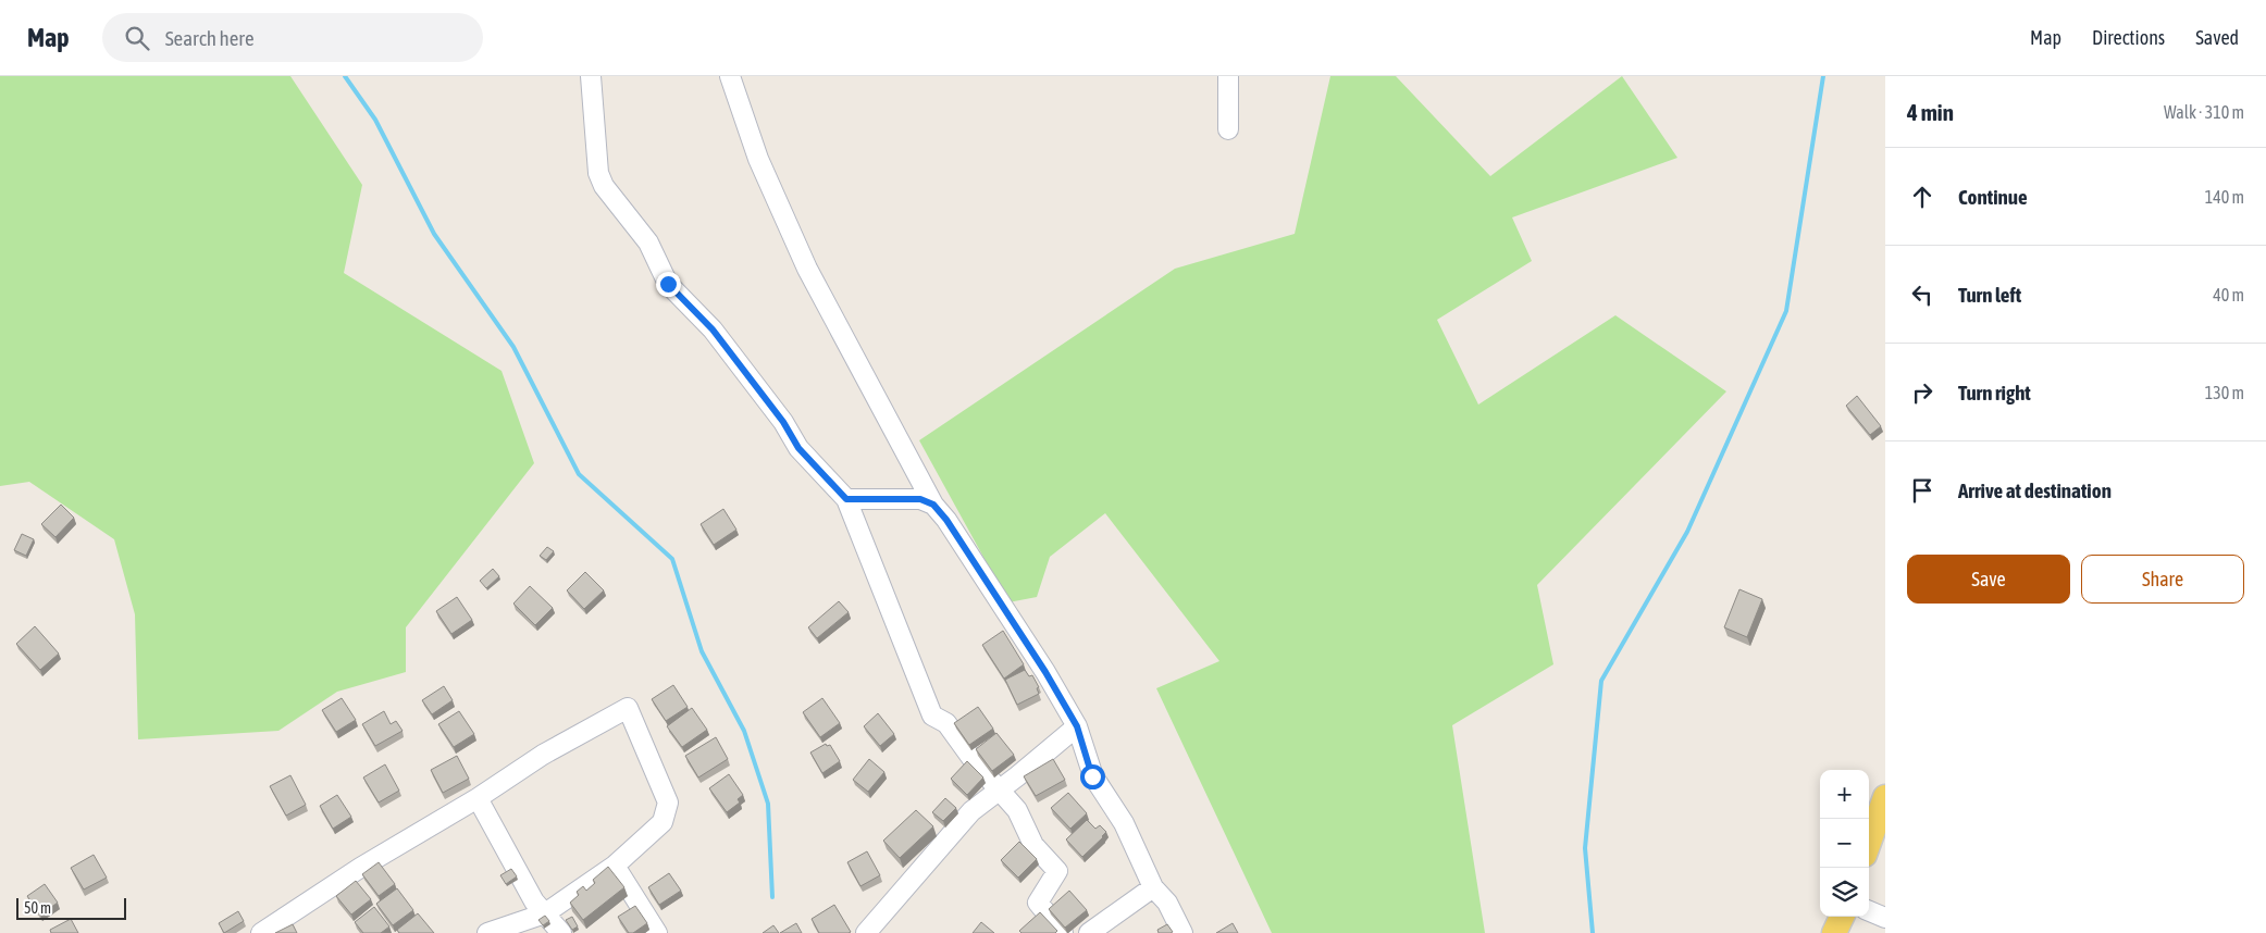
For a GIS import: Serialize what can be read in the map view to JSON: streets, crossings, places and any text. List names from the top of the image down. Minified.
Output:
{"scale_bar":"50 m","page":{"header":"Map","search":"Search here","nav":["Map","Directions","Saved"],"heading":["4 min","Walk · 310 m"],"list":[["Continue","140 m"],["Turn left","40 m"],["Turn right","130 m"],"Arrive at destination"],"buttons":["Save","Share"],"map_buttons":["+","−"],"scale":"50 m"}}
